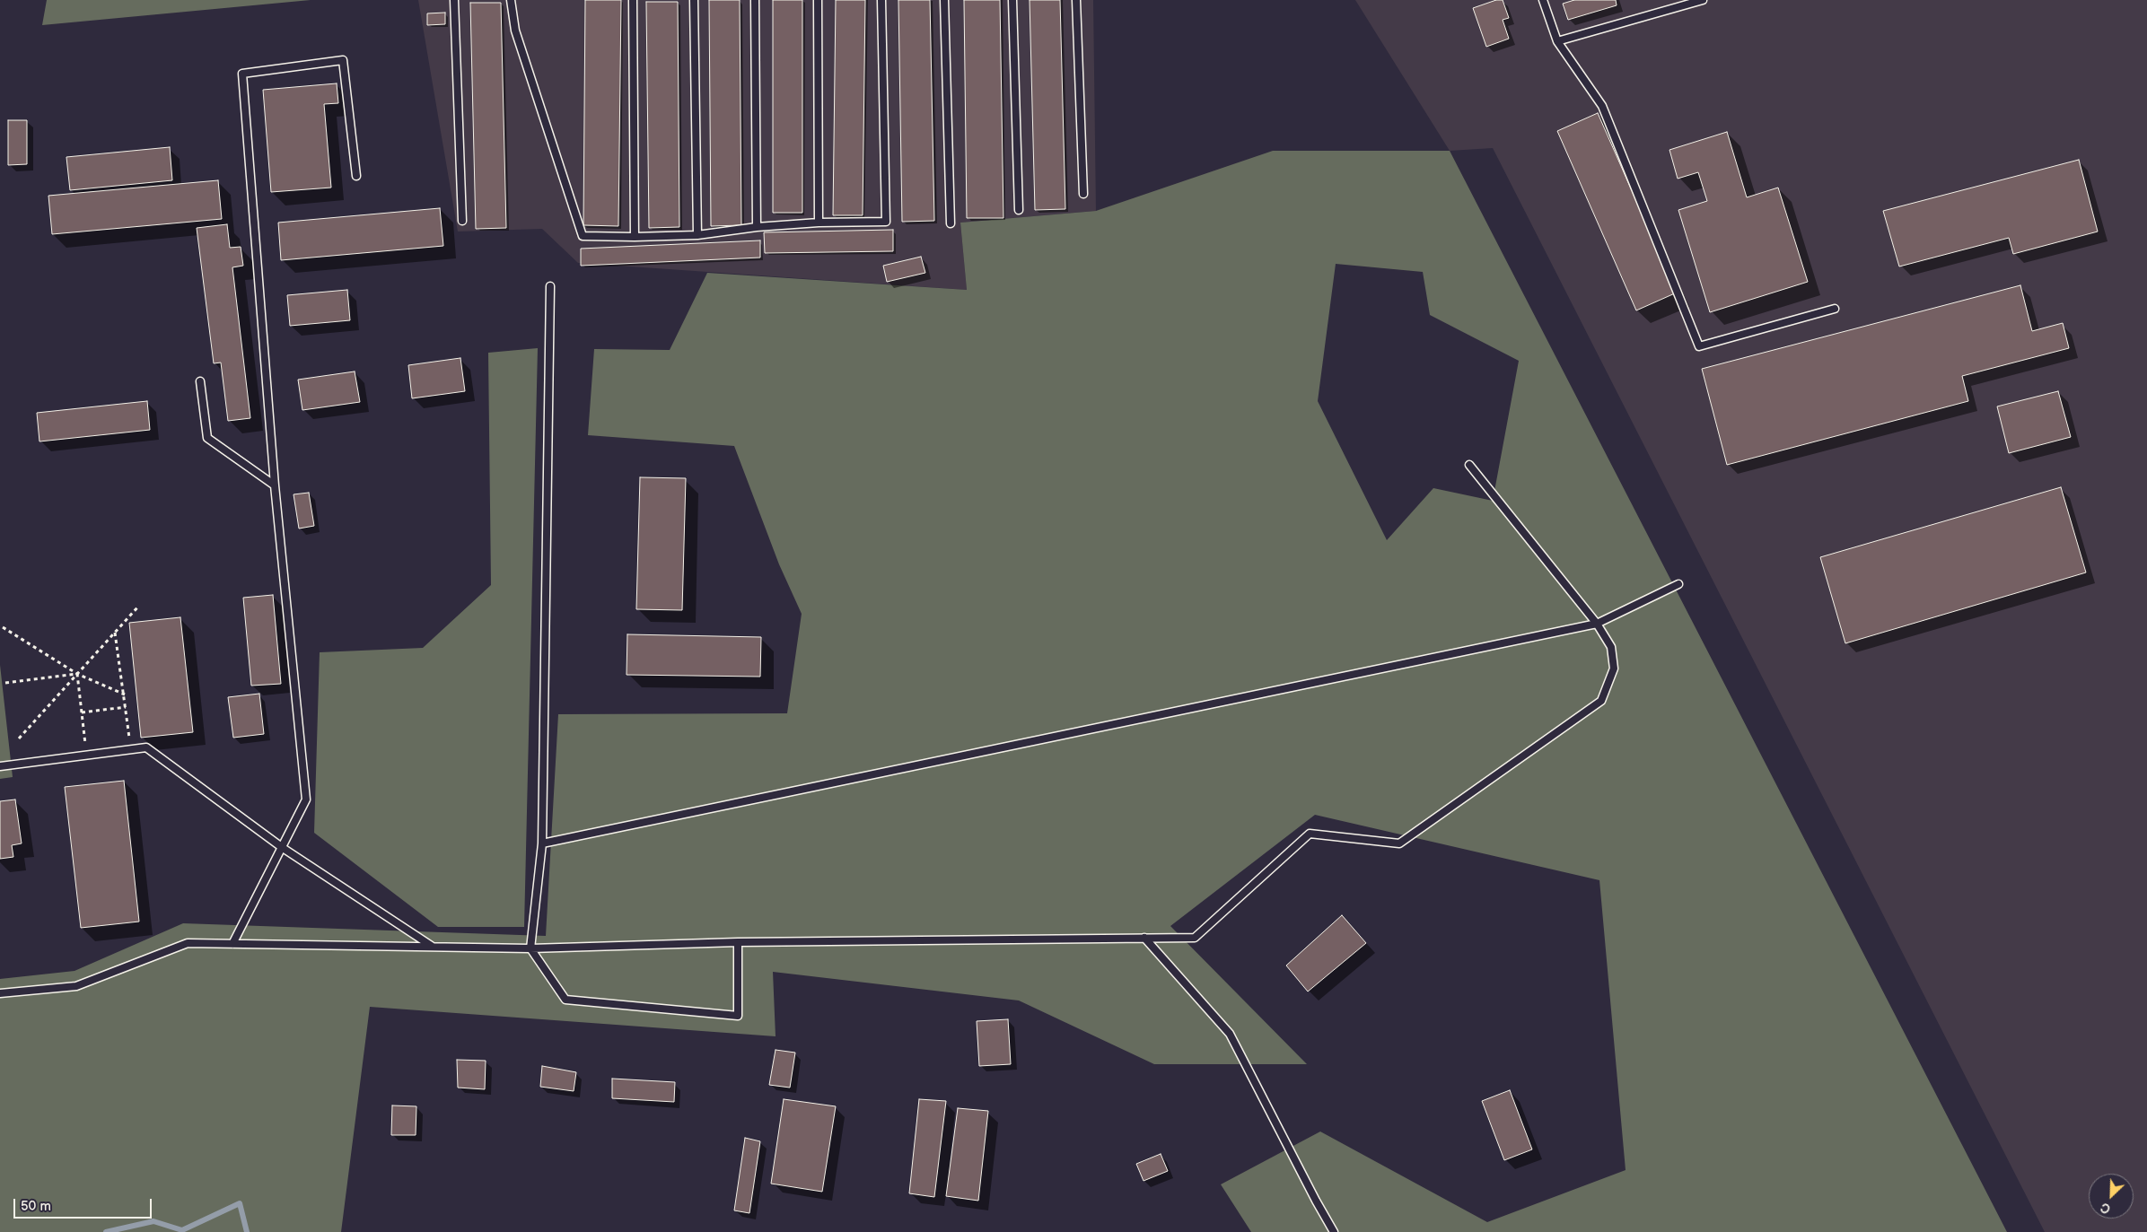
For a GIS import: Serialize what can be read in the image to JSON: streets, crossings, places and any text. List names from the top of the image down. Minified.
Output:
{"scale_bar":"50 m","north":"bottom left"}
